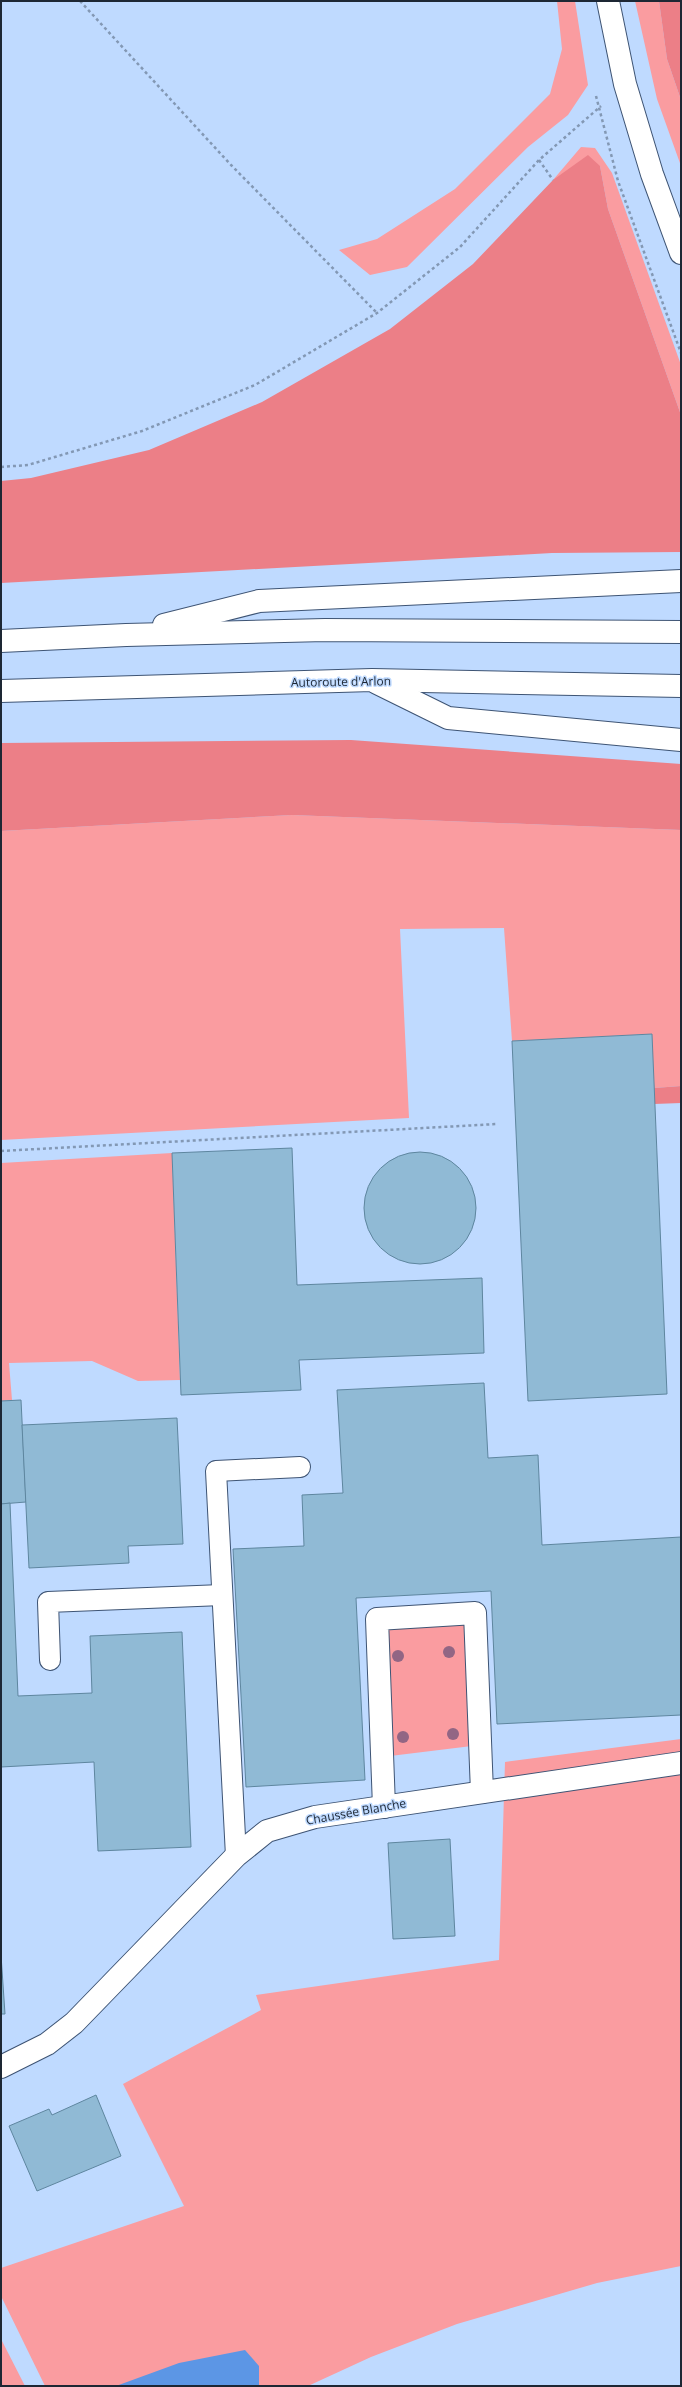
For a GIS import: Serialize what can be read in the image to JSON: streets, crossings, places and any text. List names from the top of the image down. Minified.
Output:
{"streets":{"main road":["Autoroute d'Arlon","Chaussée Blanche"]}}
